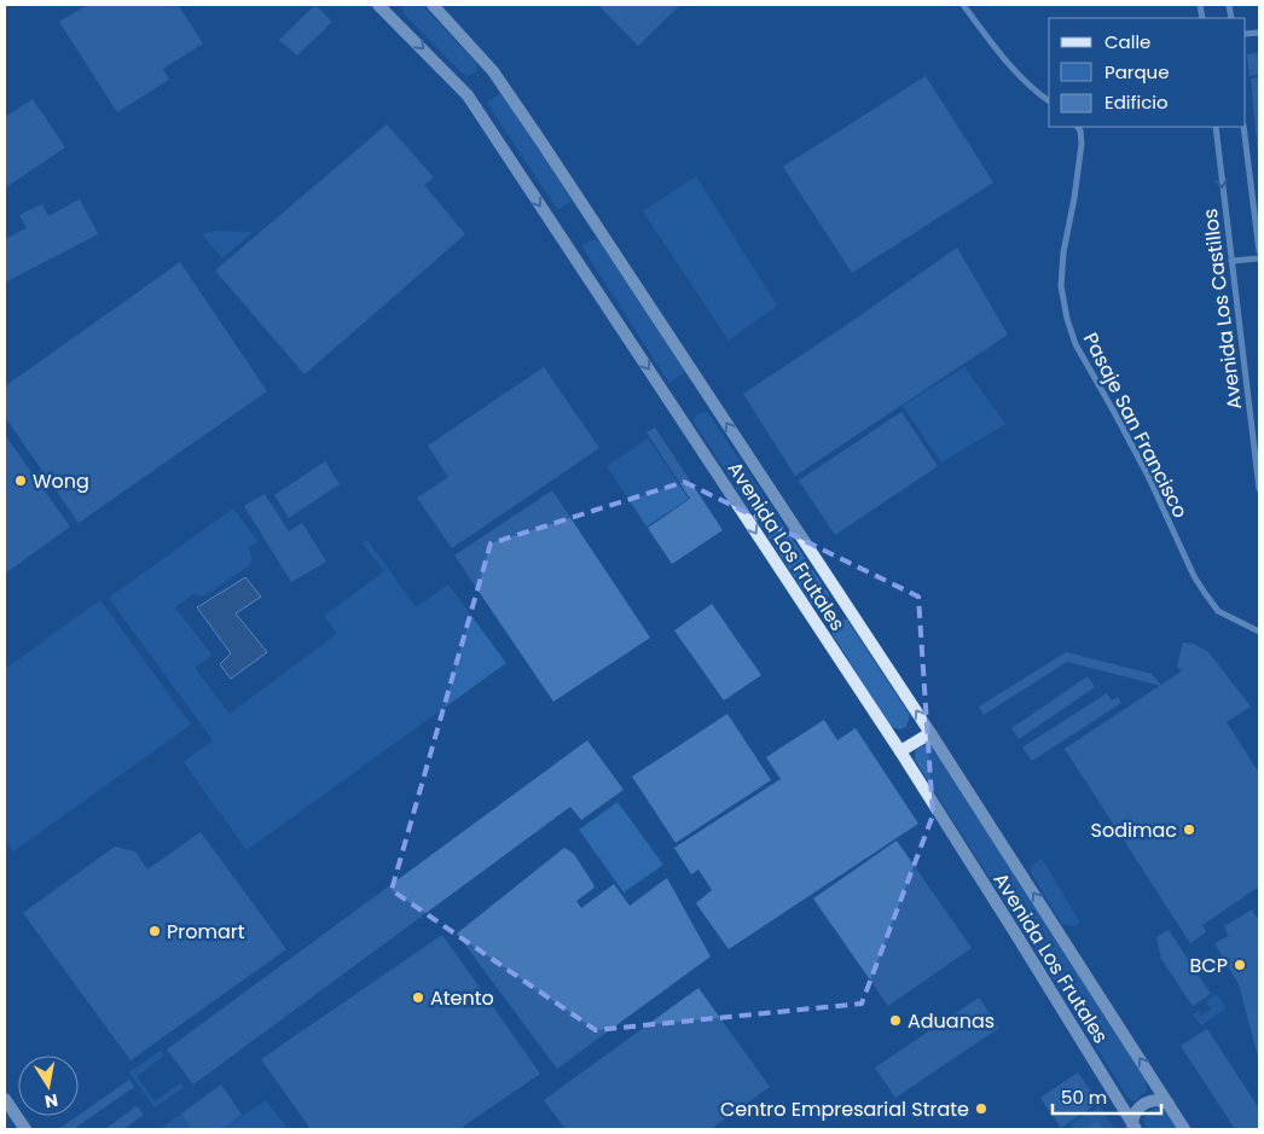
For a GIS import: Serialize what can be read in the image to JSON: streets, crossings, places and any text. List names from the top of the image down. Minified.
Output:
{"streets":{"main road":["Avenida Los Frutales"],"street":["Avenida Los Castillos","Pasaje San Francisco"]},"places":["Wong","Sodimac","Promart","BCP","Atento","Aduanas","Centro Empresarial Strate"],"legend":["Calle","Parque","Edificio"],"scale_bar":"50 m","north":"bottom"}
